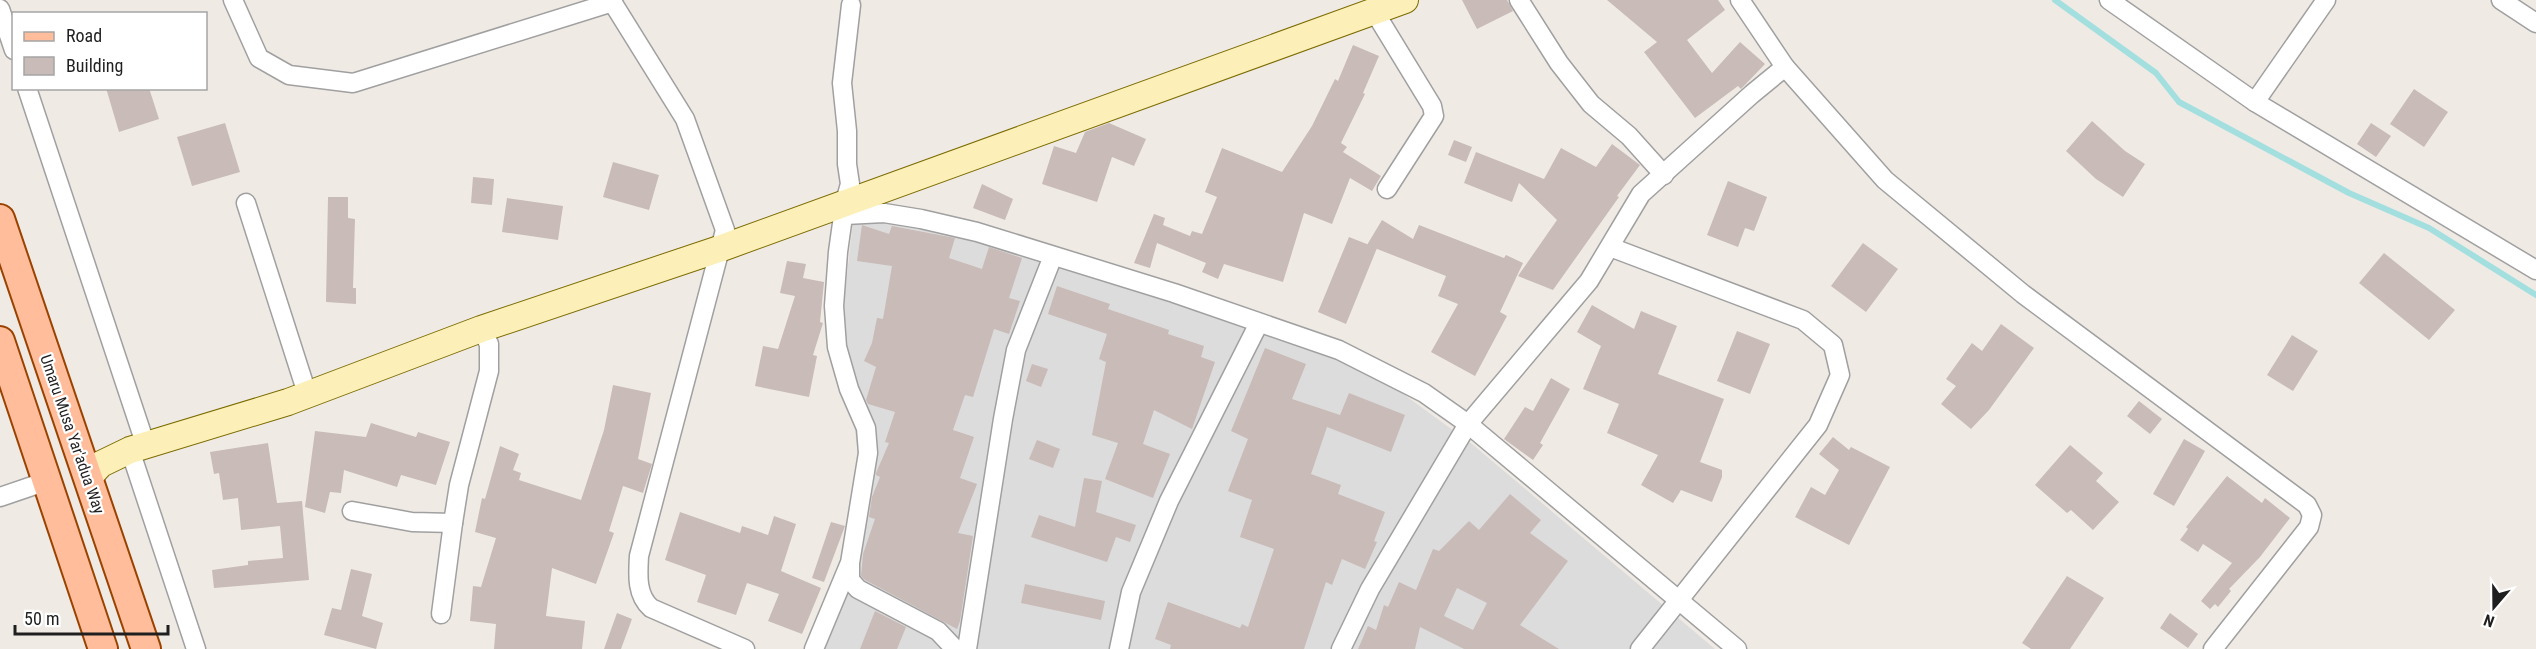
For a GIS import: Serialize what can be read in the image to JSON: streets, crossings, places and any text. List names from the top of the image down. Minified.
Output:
{"streets":{"main road":["Umaru Musa Yar'adua Way"]},"legend":["Road","Building"],"scale_bar":"50 m","north":"bottom"}
